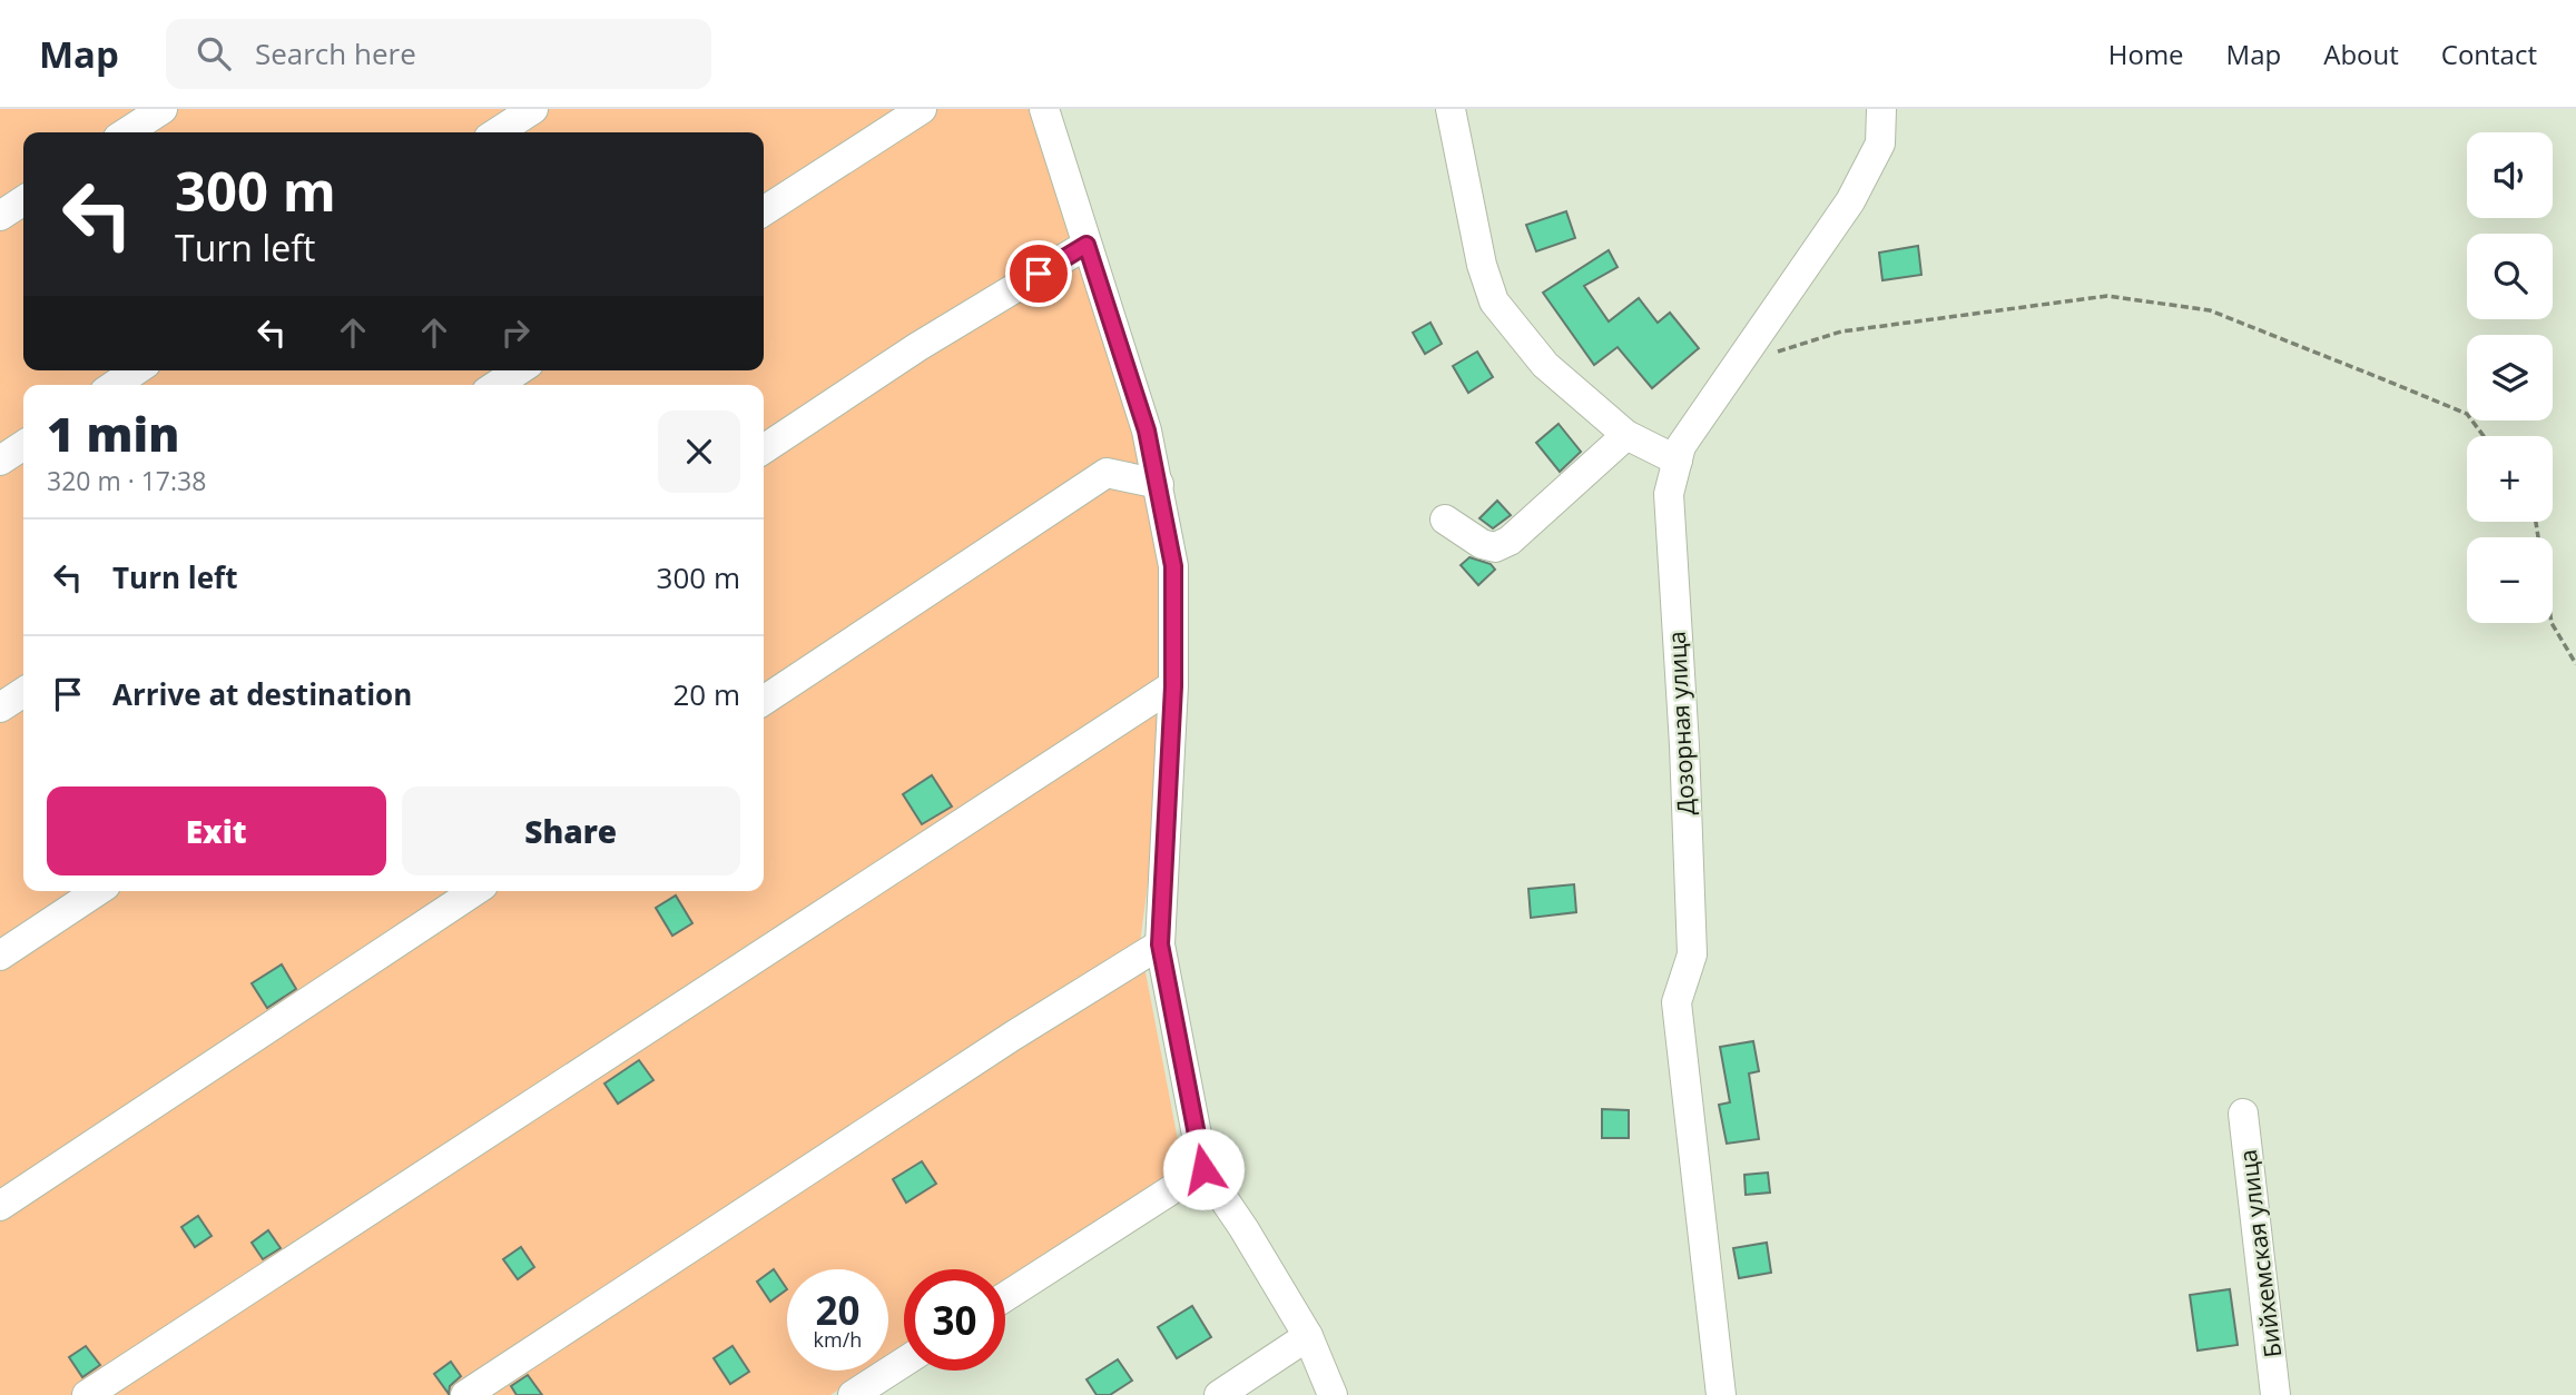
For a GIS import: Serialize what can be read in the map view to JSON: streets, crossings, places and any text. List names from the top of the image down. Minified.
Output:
{"streets":{"street":["Дозорная улица","Бийхемская улица"]},"page":{"header":"Map","search":"Search here","nav":["Home","Map","About","Contact"],"map_buttons":["+","−"],"turn":["300 m","Turn left"],"heading":["1 min","320 m · 17:38"],"list":[{"name":"Turn left","value":"300 m"},{"name":"Arrive at destination","value":"20 m"}],"buttons":["Exit","Share"],"speed":"20 km/h","limit":"30"}}
